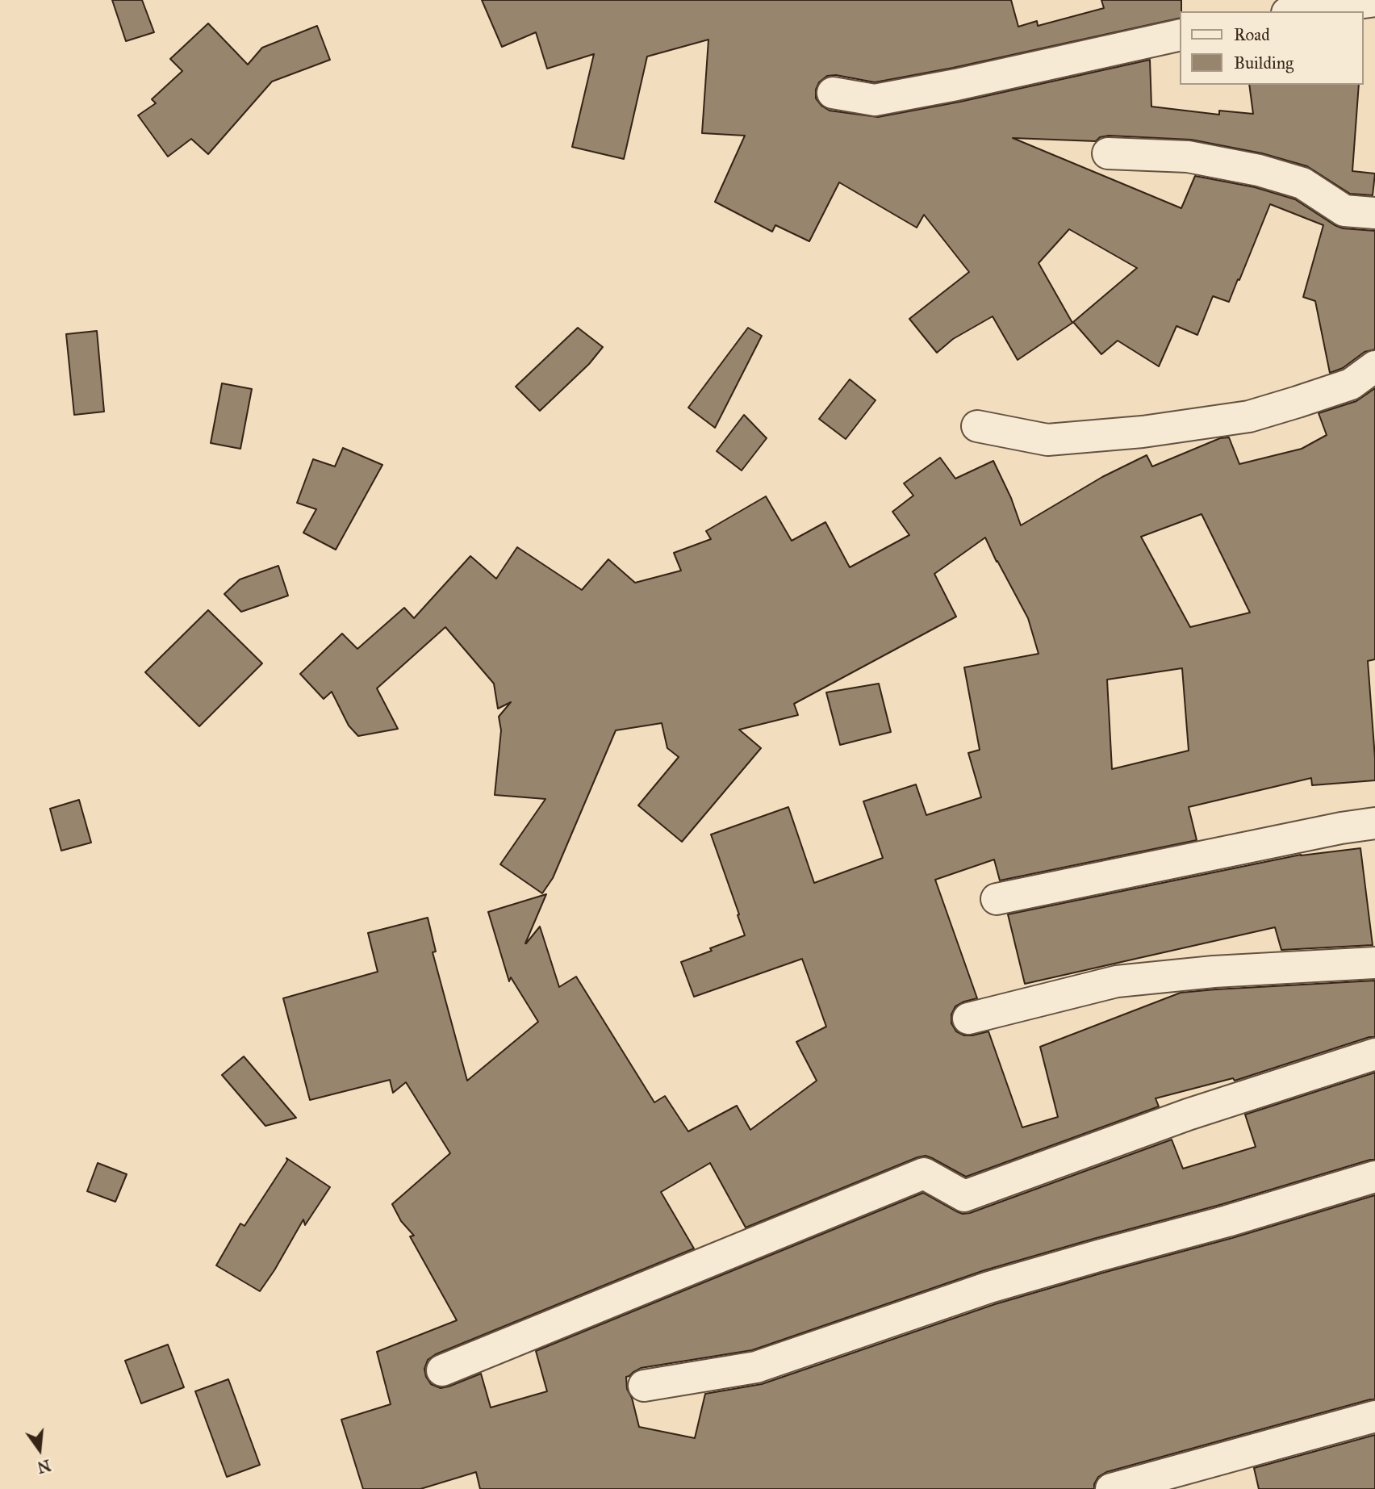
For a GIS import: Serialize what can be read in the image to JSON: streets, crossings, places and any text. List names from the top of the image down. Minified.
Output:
{"legend":["Road","Building"],"north":"bottom"}
